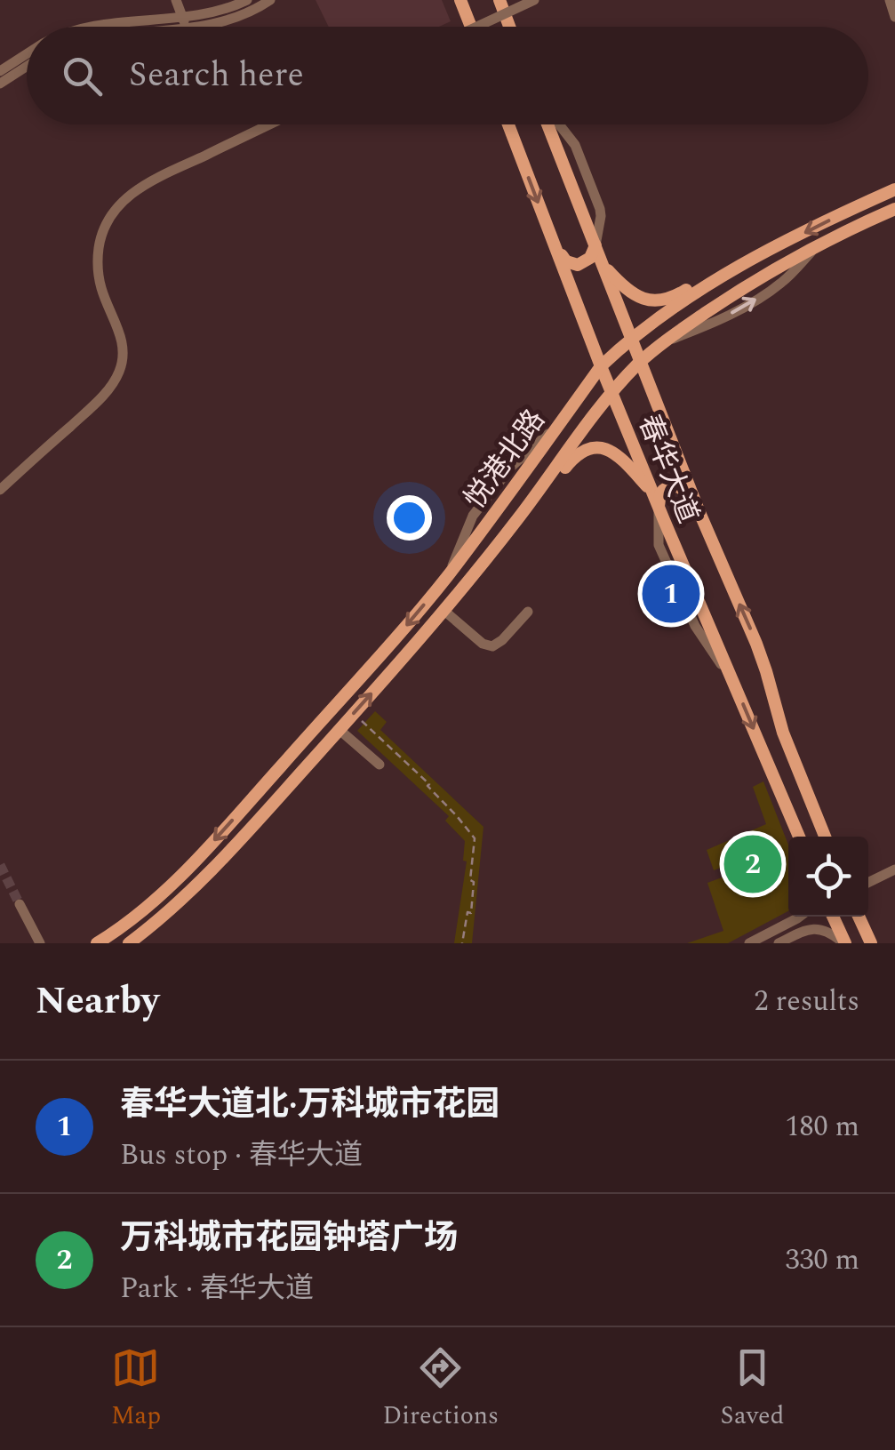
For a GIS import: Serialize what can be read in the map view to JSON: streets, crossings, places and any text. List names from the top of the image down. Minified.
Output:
{"streets":{"main road":["悦港北路","春华大道"]},"crossings":[["悦港北路","春华大道"]],"page":{"search":"Search here","pins":["1","2"],"heading":["Nearby","2 results"],"list":[{"mark":"1","name":"春华大道北·万科城市花园","note":"Bus stop · 春华大道","value":"180 m"},{"mark":"2","name":"万科城市花园钟塔广场","note":"Park · 春华大道","value":"330 m"}],"nav":["Map","Directions","Saved"]}}
